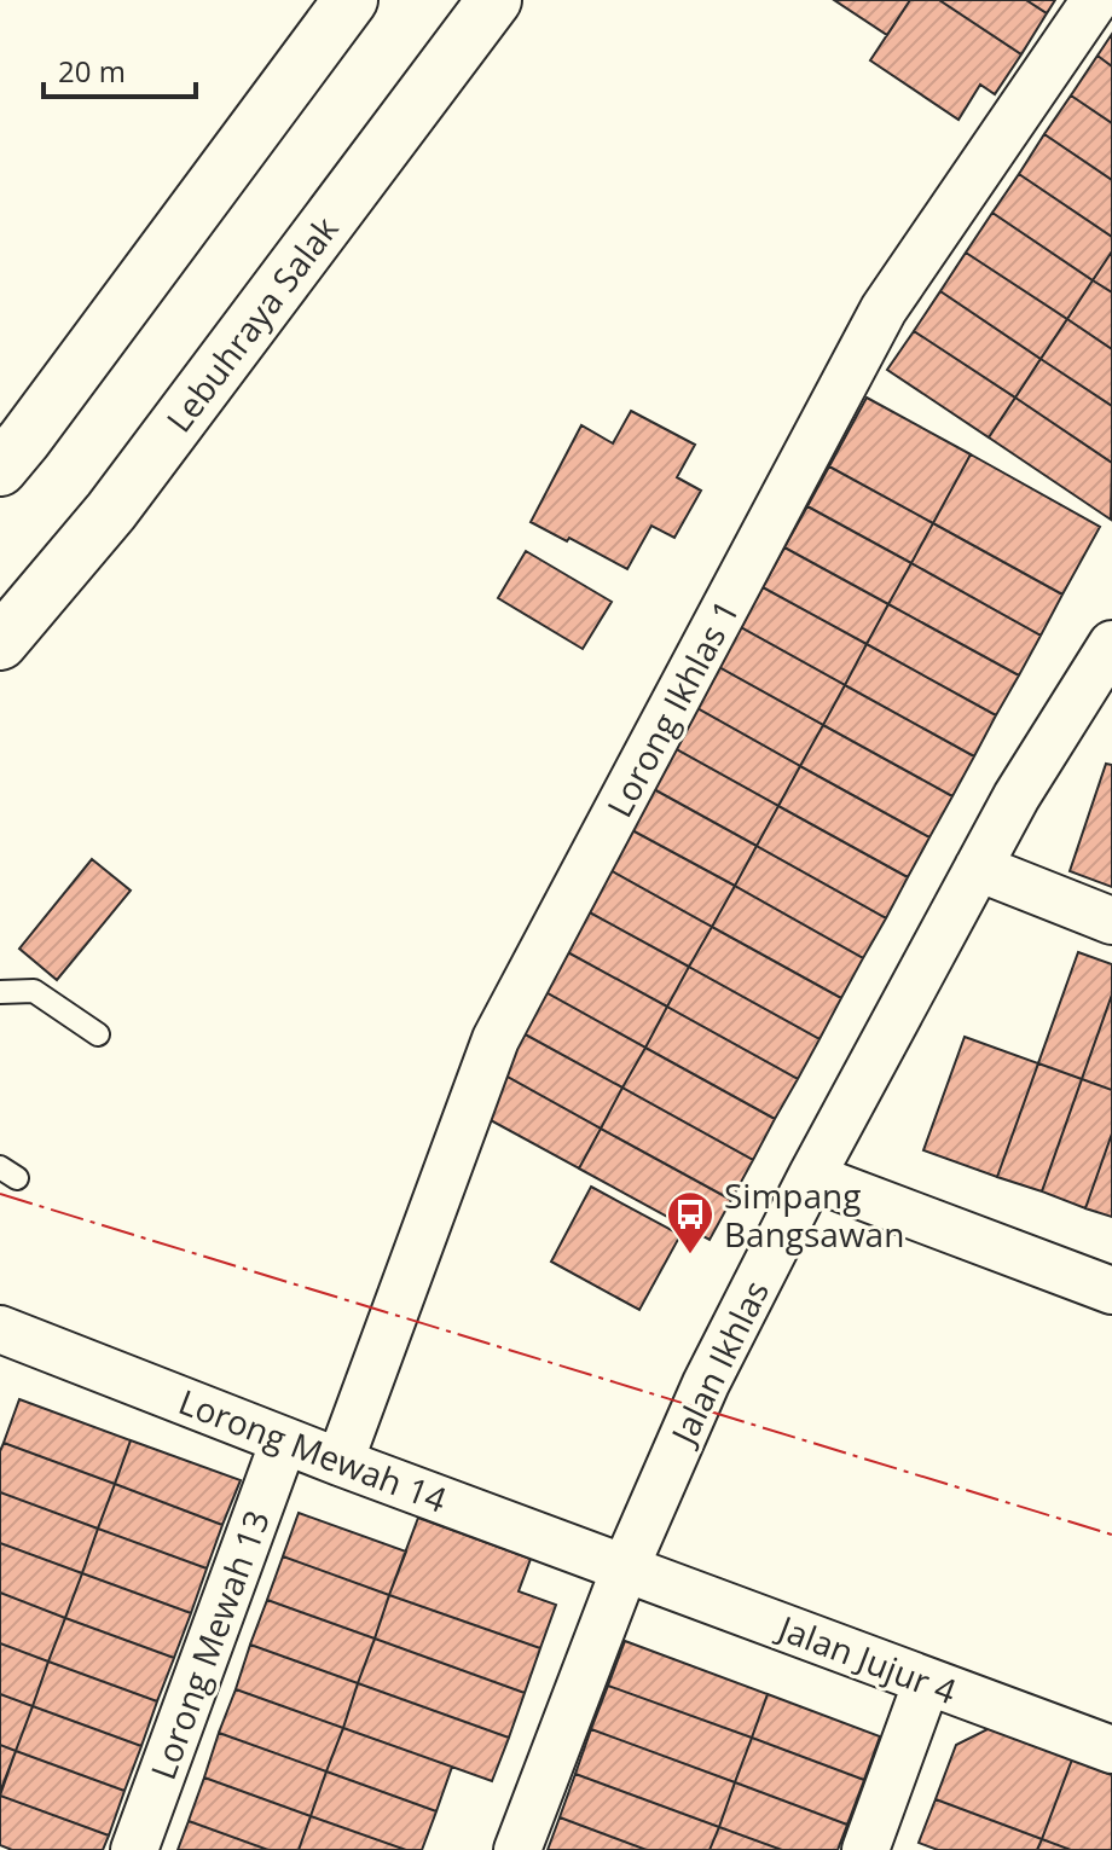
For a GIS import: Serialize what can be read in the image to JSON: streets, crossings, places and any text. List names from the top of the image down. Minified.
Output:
{"streets":{"highway":["Lebuhraya Salak"],"street":["Lorong Ikhlas 1","Jalan Ikhlas","Lorong Mewah 14","Lorong Mewah 13","Jalan Jujur 4"]},"crossings":[["Lorong Ikhlas 1","Lorong Mewah 14"],["Jalan Ikhlas","Lorong Mewah 14"],["Jalan Ikhlas","Jalan Jujur 4"],["Lorong Mewah 14","Lorong Mewah 13"],["Lorong Mewah 14","Jalan Jujur 4"]],"places":{"bus stop":["Simpang Bangsawan"]},"scale_bar":"20 m"}
